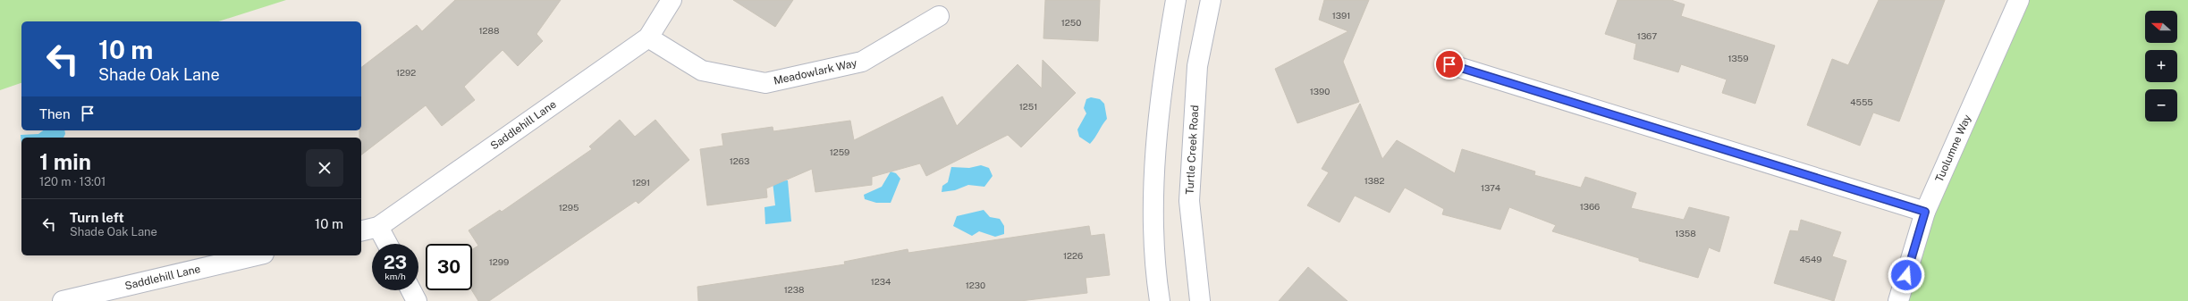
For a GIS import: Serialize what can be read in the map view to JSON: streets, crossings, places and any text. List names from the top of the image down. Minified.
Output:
{"streets":{"street":["Meadowlark Way","Saddlehill Lane","Tuolumne Way","Turtle Creek Road"]},"crossings":[["Meadowlark Way","Saddlehill Lane"]],"house_numbers":["1391","1250","1288","1367","1359","1292","1390","4555","1251","1259","1263","1382","1291","1374","1366","1295","1358","1226","4549","1299","1234","1230","1238"],"north":"left","page":{"map_buttons":["+","−"],"turn":["10 m","Shade Oak Lane"],"then":"Then","heading":["1 min","120 m · 13:01"],"list":[{"name":"Turn left","note":"Shade Oak Lane","value":"10 m"}],"speed":"23 km/h","limit":"30"}}
